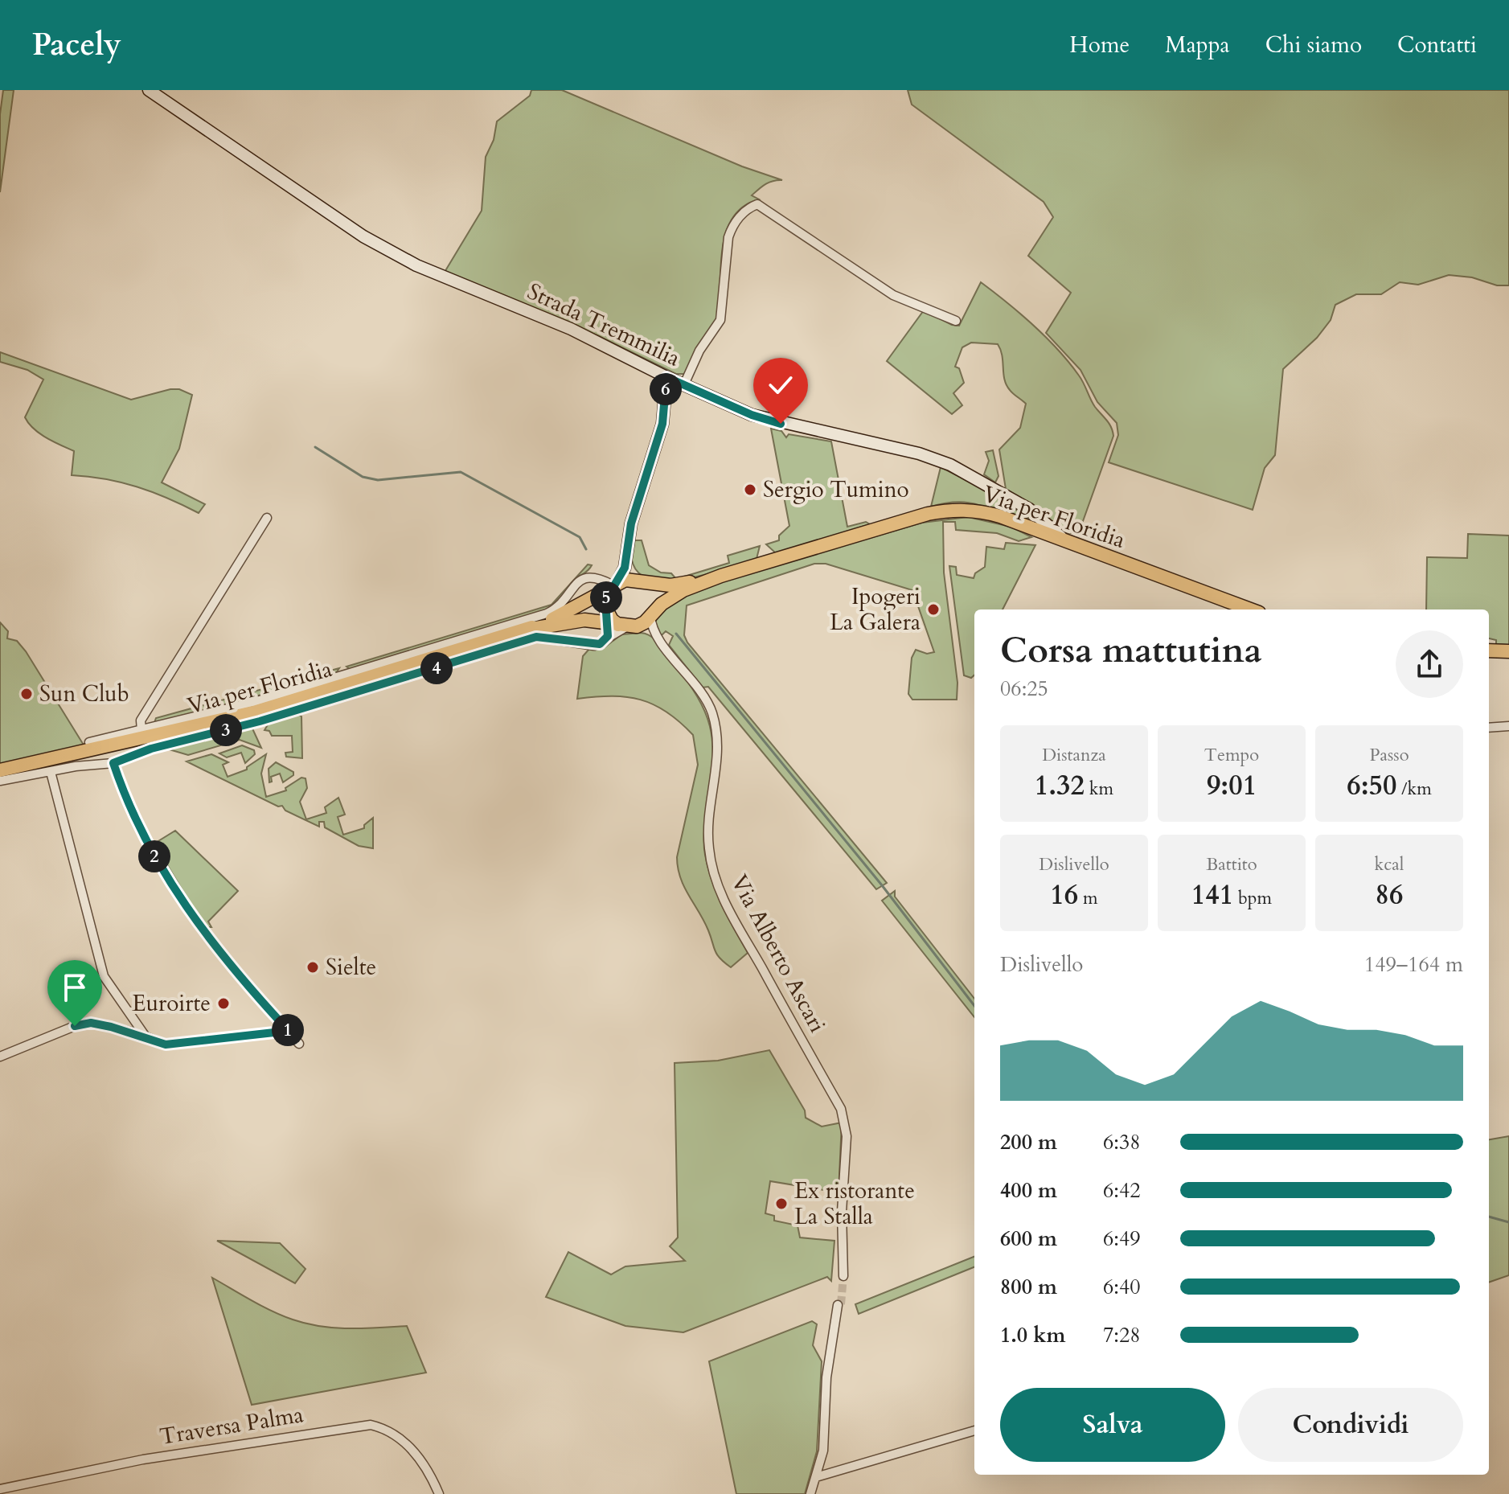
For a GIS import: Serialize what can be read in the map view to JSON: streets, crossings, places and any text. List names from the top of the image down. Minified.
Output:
{"streets":{"main road":["Strada Tremmilia","Via per Floridia"],"street":["Via Alberto Ascari","Traversa Palma"]},"crossings":[["Strada Tremmilia","Via per Floridia"]],"places":["Sergio Tumino","Ipogeri La Galera","Sun Club","Sielte","Euroirte","Ex ristorante La Stalla"],"page":{"header":"Pacely","nav":["Home","Mappa","Chi siamo","Contatti"],"pins":["6","5","4","3","2","1"],"heading":["Corsa mattutina","06:25"],"stats":[["Distanza","1.32 km"],["Tempo","9:01"],["Passo","6:50 /km"],["Dislivello","16 m"],["Battito","141 bpm"],["kcal","86"]],"chart":["Dislivello","149–164 m"],"list":[{"name":"200 m","note":"6:38"},{"name":"400 m","note":"6:42"},{"name":"600 m","note":"6:49"},{"name":"800 m","note":"6:40"},{"name":"1.0 km","note":"7:28"}],"buttons":["Salva","Condividi"]}}
